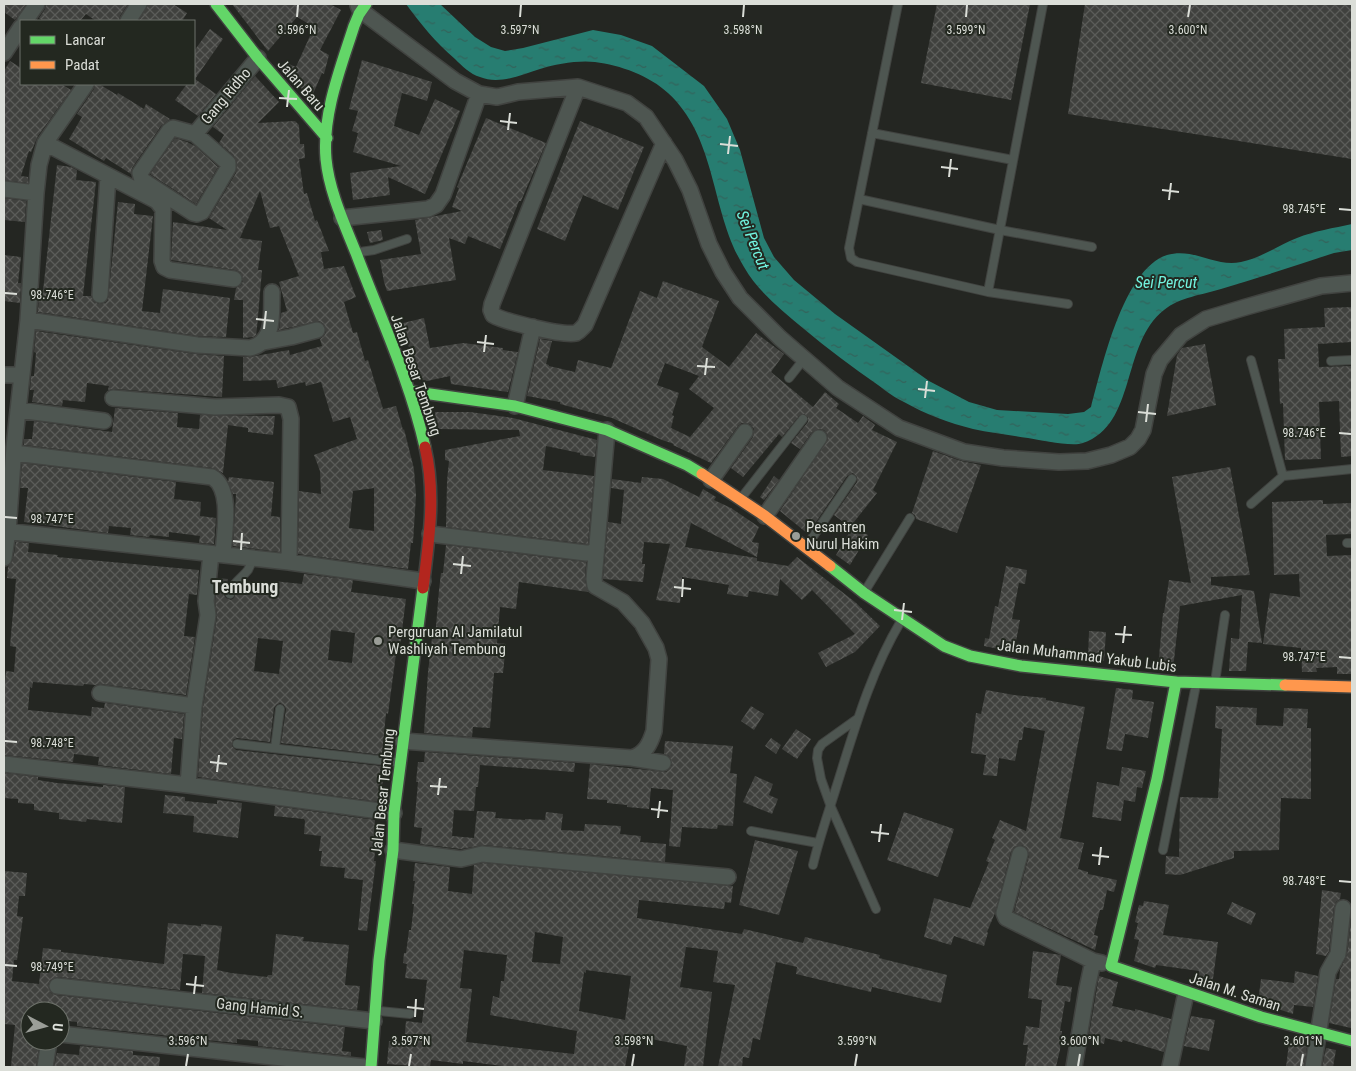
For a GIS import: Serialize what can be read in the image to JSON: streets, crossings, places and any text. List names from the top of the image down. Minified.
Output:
{"streets":{"main road":["Jalan Baru","Jalan Besar Tembung","Jalan Muhammad Yakub Lubis","Jalan M. Saman"],"street":["Gang Ridho","Gang Hamid S."]},"crossings":[["Jalan Baru","Gang Ridho"],["Jalan Baru","Jalan Besar Tembung"],["Jalan Besar Tembung","Jalan Muhammad Yakub Lubis"],["Jalan Besar Tembung","Gang Hamid S."]],"districts":["Tembung"],"water":["Sei Percut"],"places":["Pesantren Nurul Hakim","Perguruan Al Jamilatul Washliyah Tembung"],"legend":["Lancar","Padat"],"north":"right","coordinates":["3.596°N","3.597°N","3.598°N","3.599°N","3.600°N","98.745°E","98.746°E","98.747°E","98.748°E","98.749°E","3.601°N"]}
